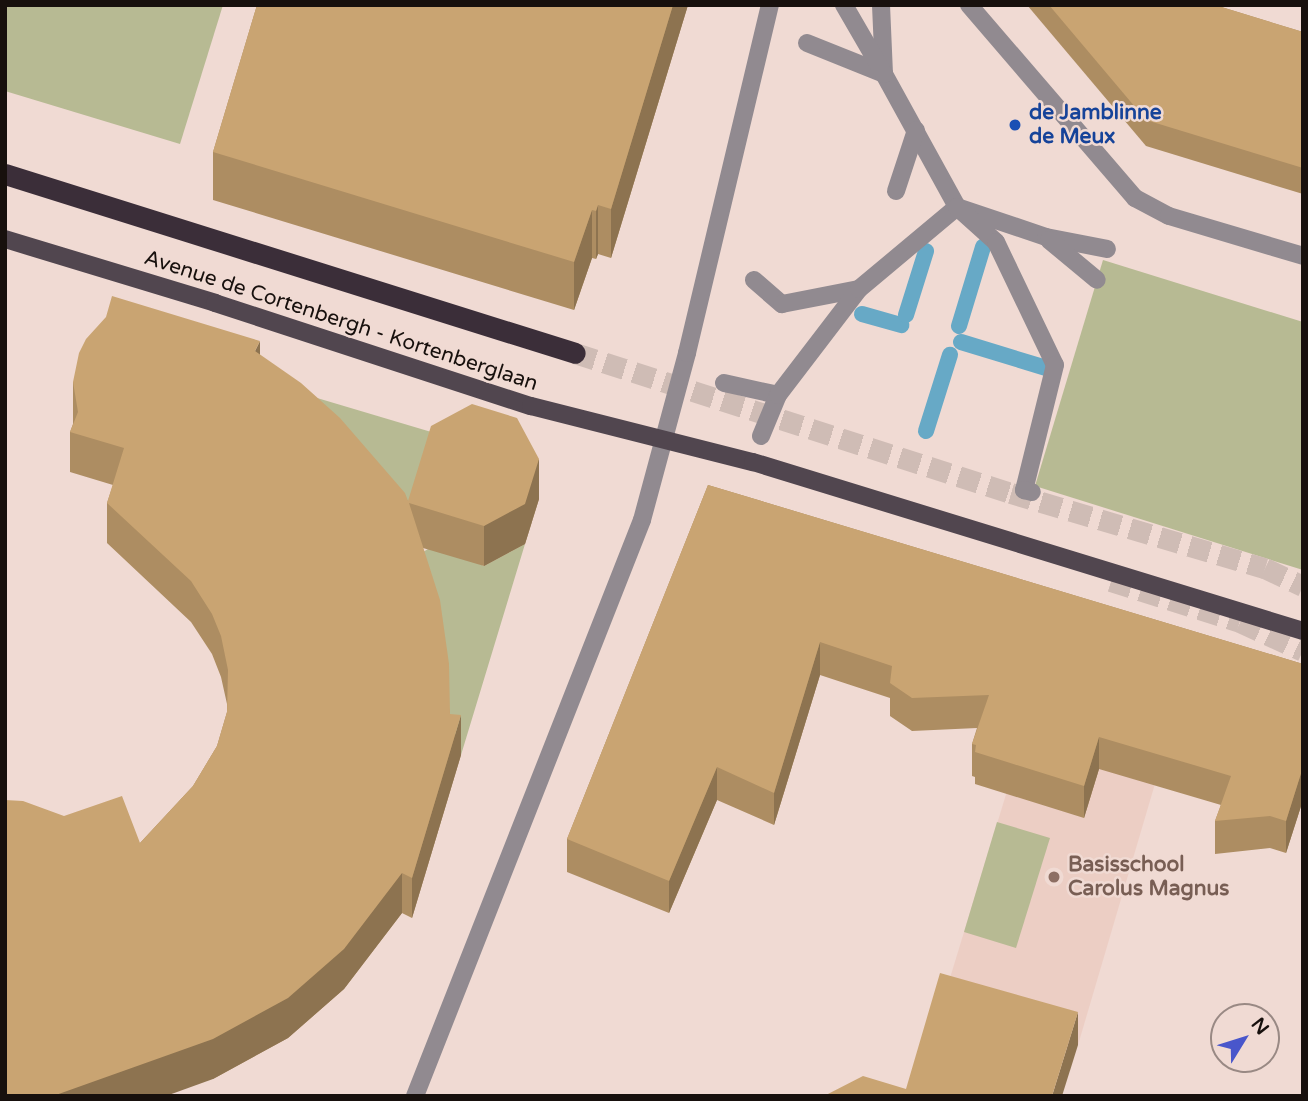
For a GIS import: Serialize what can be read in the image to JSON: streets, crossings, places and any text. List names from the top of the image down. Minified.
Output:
{"streets":{"main road":["Avenue de Cortenbergh - Kortenberglaan"]},"places":["de Jamblinne de Meux","Basisschool Carolus Magnus"],"north":"top right"}
